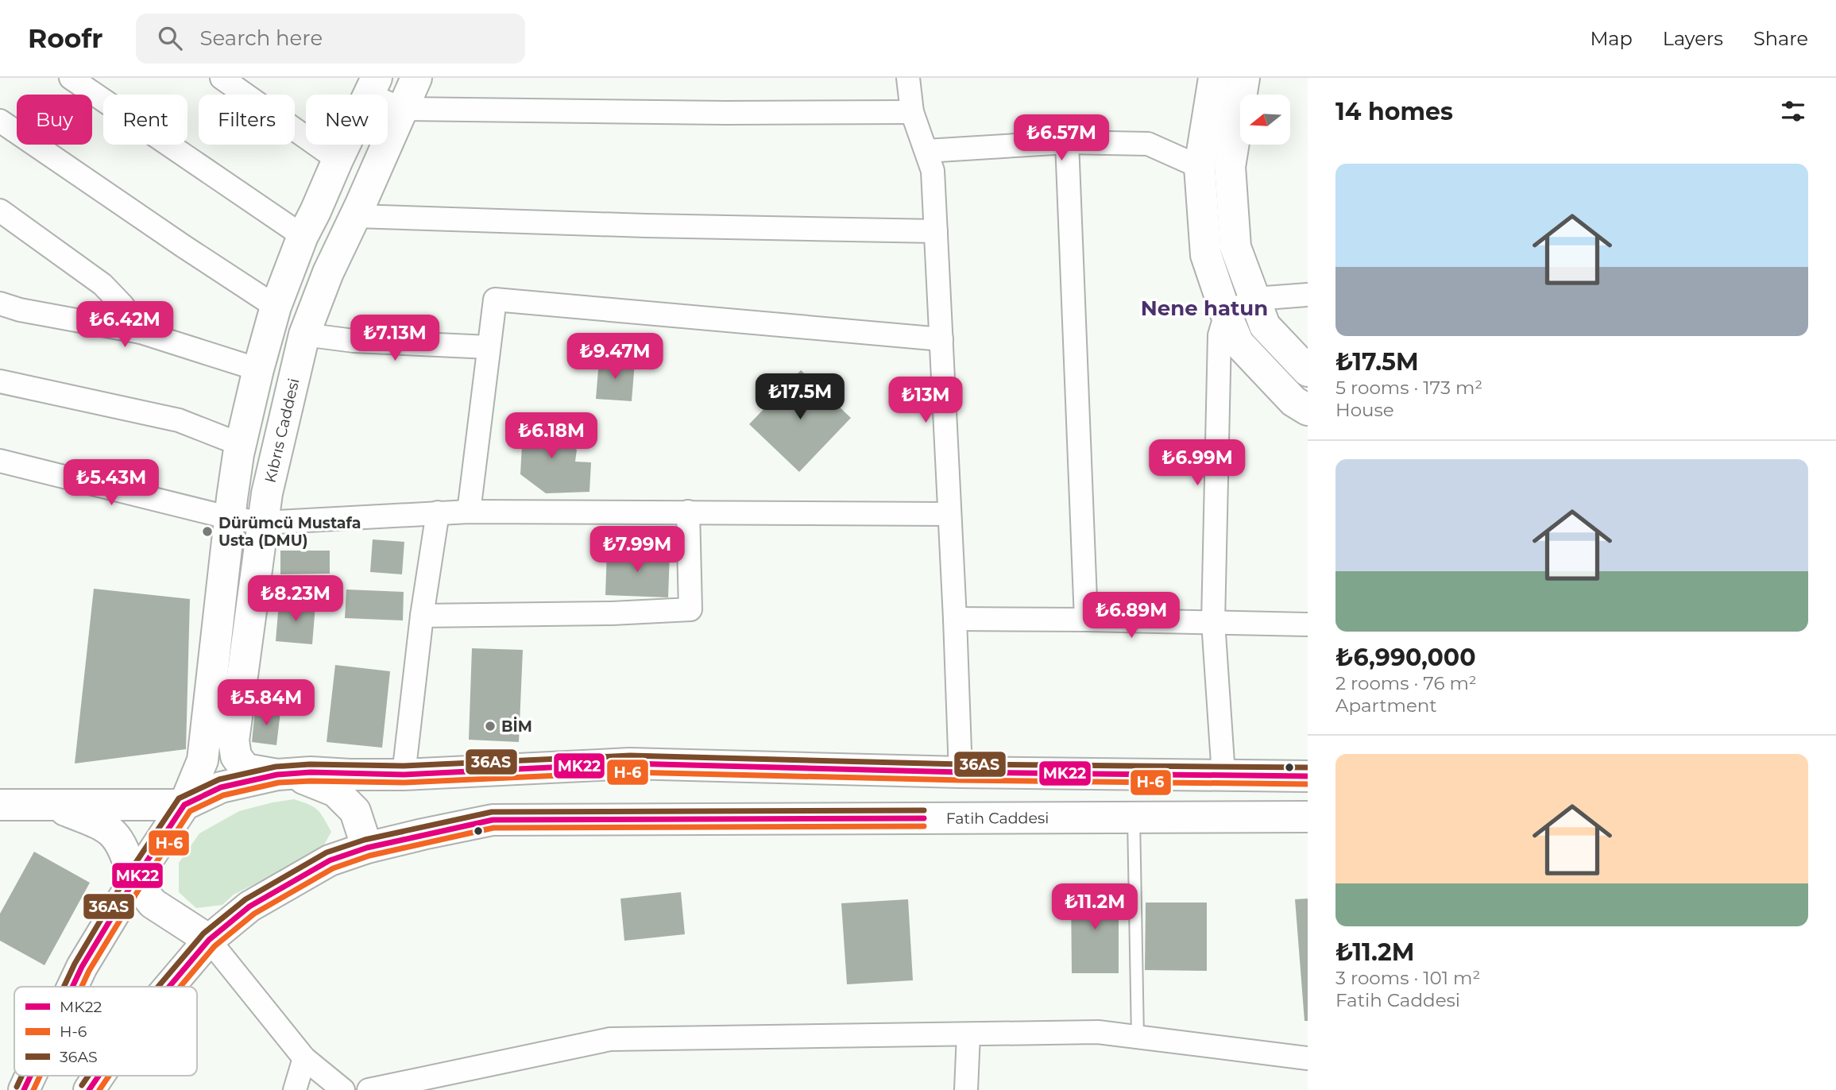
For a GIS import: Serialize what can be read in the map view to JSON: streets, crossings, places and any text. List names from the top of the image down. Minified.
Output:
{"streets":{"main road":["Kıbrıs Caddesi","Fatih Caddesi"]},"districts":["Nene hatun"],"places":["Dürümcü Mustafa Usta (DMU)","BİM"],"lines":["transit line 36AS","transit line MK22","transit line H-6"],"legend":["MK22","H-6","36AS"],"north":"left","page":{"header":"Roofr","search":"Search here","nav":["Map","Layers","Share"],"heading":"14 homes","chip":["Buy","Rent","Filters","New"],"price":["₺6.57M","₺6.42M","₺7.13M","₺9.47M","₺17.5M","₺13M","₺6.18M","₺6.99M","₺5.43M","₺7.99M","₺8.23M","₺6.89M","₺5.84M","₺11.2M"],"list":[{"name":"₺17.5M","note":"5 rooms · 173 m² · House"},{"name":"₺6,990,000","note":"2 rooms · 76 m² · Apartment"},{"name":"₺11.2M","note":"3 rooms · 101 m² · Fatih Caddesi"}]}}
